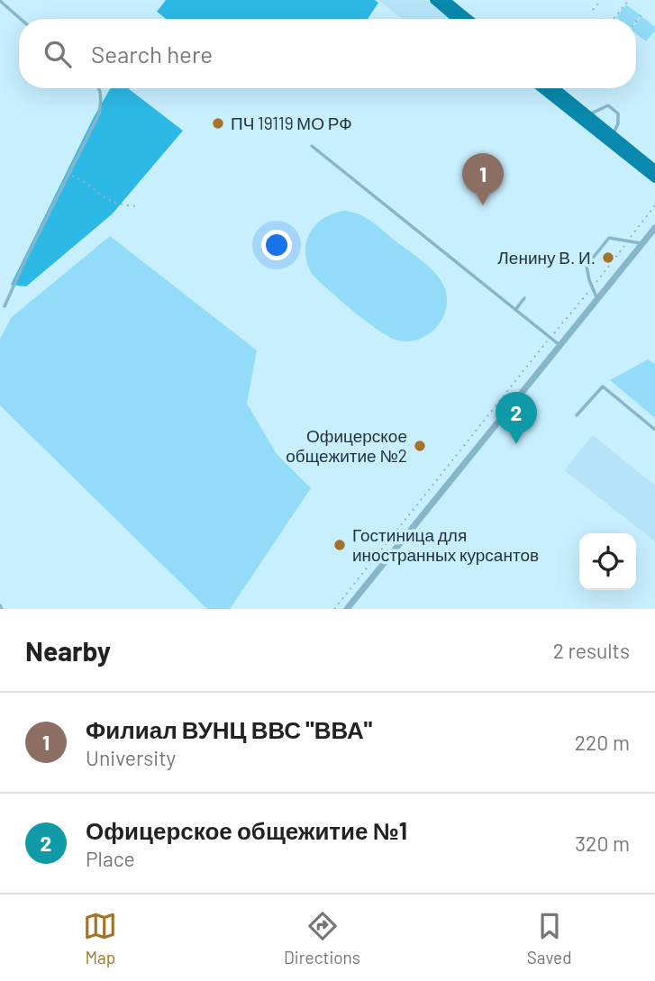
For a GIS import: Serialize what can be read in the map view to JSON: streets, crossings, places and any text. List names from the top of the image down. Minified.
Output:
{"places":["ПЧ 19119 МО РФ","Ленину В. И.","Офицерское общежитие №2","Гостиница для иностранных курсантов"],"page":{"search":"Search here","pins":["1","2"],"heading":["Nearby","2 results"],"list":[{"mark":"1","name":"Филиал ВУНЦ ВВС \"ВВА\"","note":"University","value":"220 m"},{"mark":"2","name":"Офицерское общежитие №1","note":"Place","value":"320 m"}],"nav":["Map","Directions","Saved"]}}
